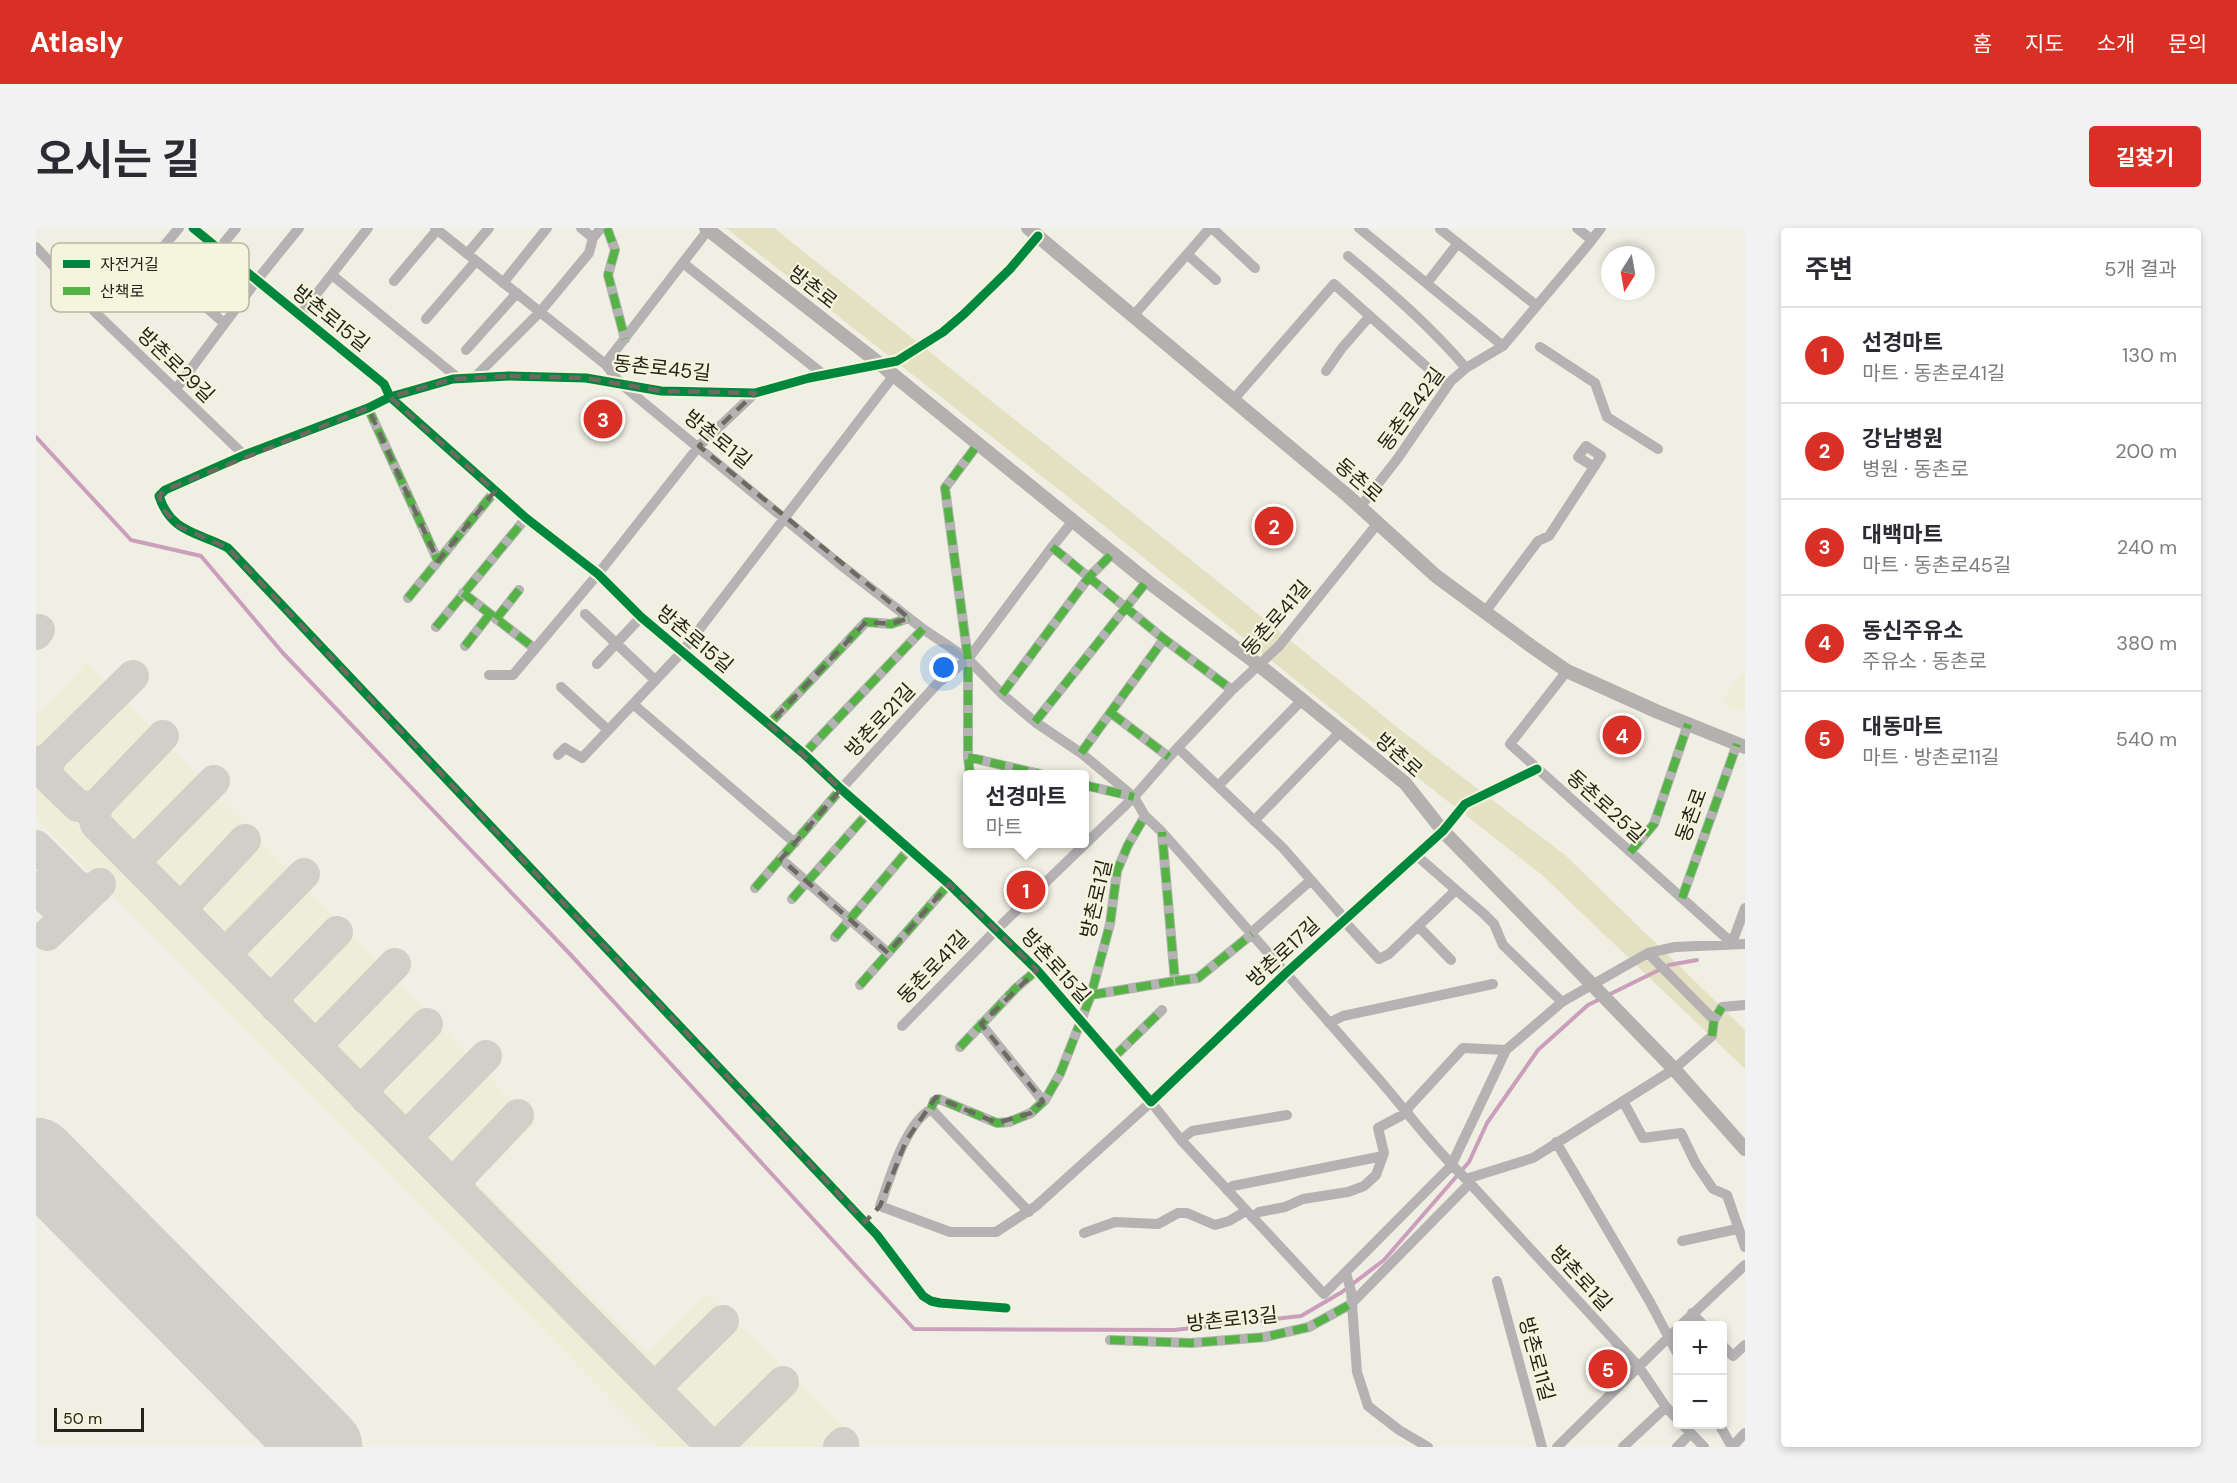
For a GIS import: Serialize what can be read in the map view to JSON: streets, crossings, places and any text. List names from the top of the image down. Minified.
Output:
{"streets":{"street":["방촌로","방촌로15길","방촌로29길","동촌로45길","동촌로42길","방촌로1길","동촌로","동촌로41길","방촌로21길","동촌로25길","방촌로17길","방촌로13길","방촌로11길"]},"crossings":[["방촌로","방촌로15길"],["방촌로","동촌로45길"],["방촌로","동촌로41길"],["방촌로","방촌로21길"],["방촌로","동촌로25길"],["방촌로","방촌로17길"],["방촌로","방촌로13길"],["방촌로15길","동촌로45길"],["방촌로15길","방촌로1길"],["방촌로15길","동촌로41길"],["방촌로15길","방촌로21길"],["방촌로15길","동촌로25길"],["방촌로15길","방촌로17길"],["방촌로29길","동촌로45길"],["동촌로45길","방촌로1길"],["동촌로45길","동촌로"],["동촌로42길","동촌로"],["방촌로1길","동촌로41길"],["방촌로1길","방촌로21길"],["방촌로1길","방촌로17길"],["방촌로1길","방촌로13길"],["동촌로","동촌로41길"],["동촌로","동촌로25길"],["동촌로25길","방촌로17길"]],"legend":["자전거길","산책로"],"scale_bar":"50 m","north":"bottom","page":{"header":"Atlasly","nav":["홈","지도","소개","문의"],"title":"오시는 길","buttons":"길찾기","heading":["주변","5개 결과"],"list":[{"mark":"1","name":"선경마트","note":"마트 · 동촌로41길","value":"130 m"},{"mark":"2","name":"강남병원","note":"병원 · 동촌로","value":"200 m"},{"mark":"3","name":"대백마트","note":"마트 · 동촌로45길","value":"240 m"},{"mark":"4","name":"동신주유소","note":"주유소 · 동촌로","value":"380 m"},{"mark":"5","name":"대동마트","note":"마트 · 방촌로11길","value":"540 m"}],"pins":["3","2","4","1","5"],"popup":["선경마트","마트"],"map_buttons":["+","−"],"scale":"50 m"}}
